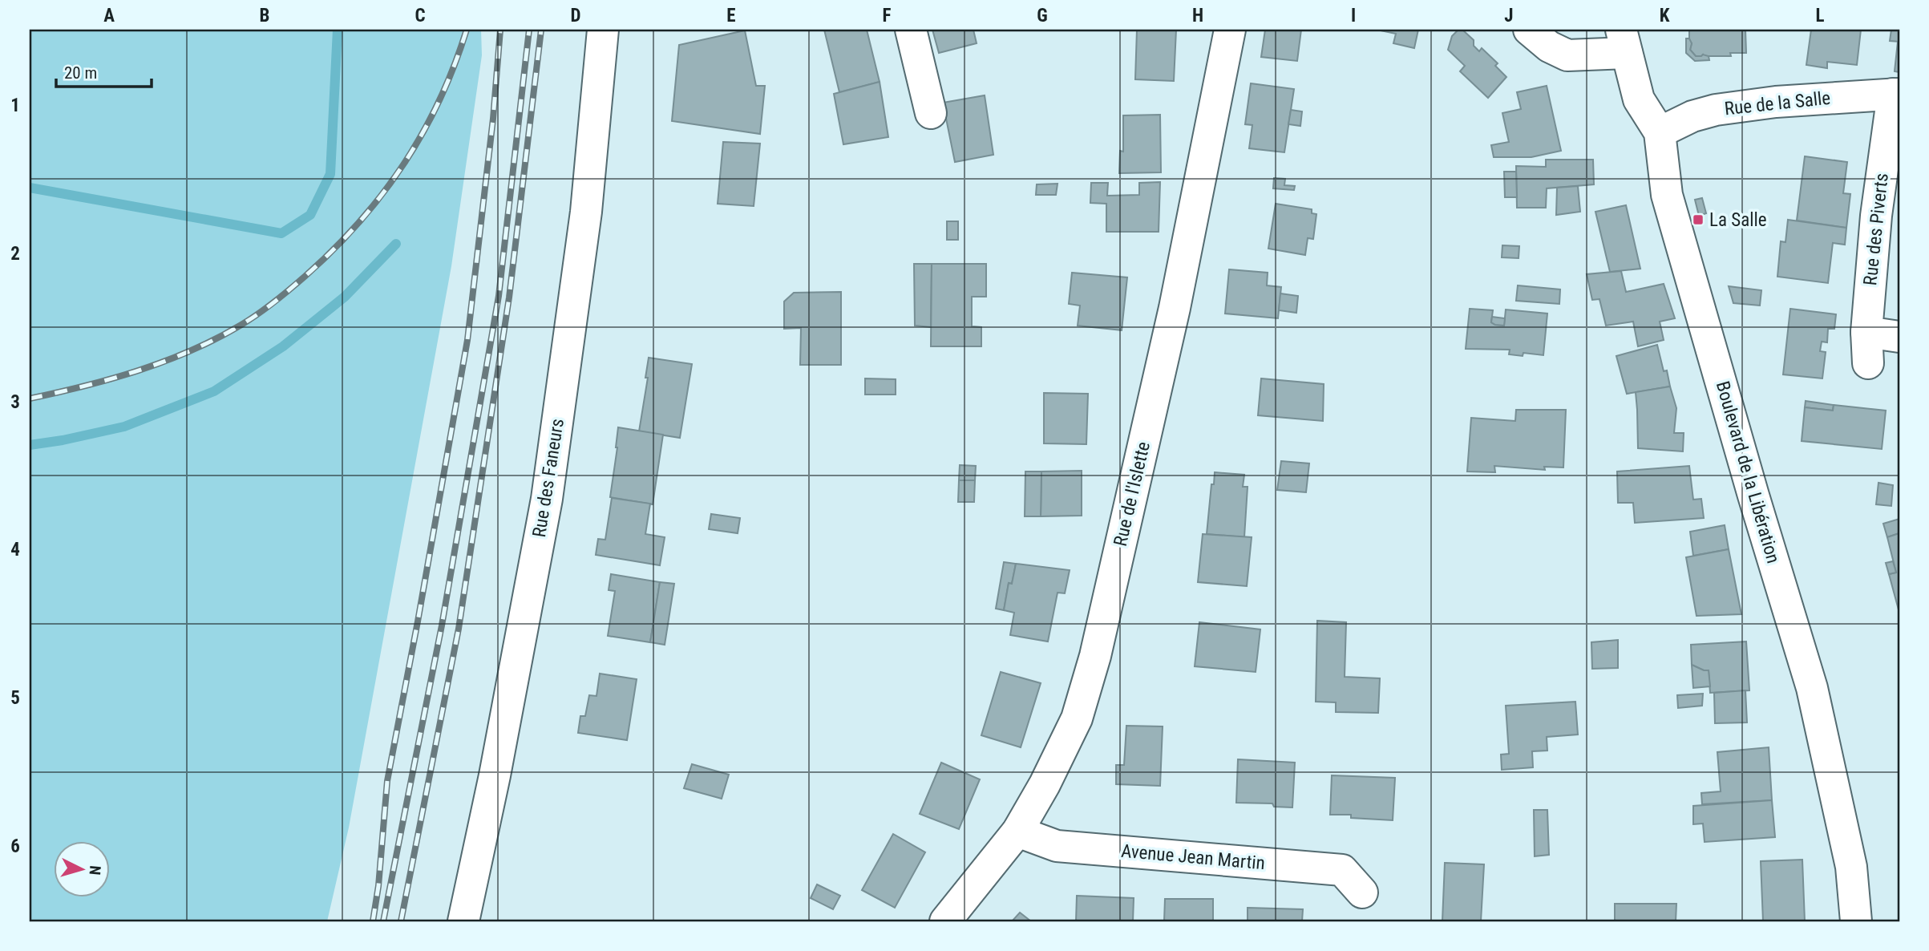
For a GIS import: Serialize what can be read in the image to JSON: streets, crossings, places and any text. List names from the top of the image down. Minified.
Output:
{"streets":{"street":["Rue de la Salle","Rue des Piverts","Boulevard de la Libération","Rue des Faneurs","Rue de l'Islette","Avenue Jean Martin"]},"crossings":[["Rue de la Salle","Rue des Piverts"],["Rue de la Salle","Boulevard de la Libération"],["Rue de l'Islette","Avenue Jean Martin"]],"places":{"transit":["La Salle"]},"scale_bar":"20 m","north":"right","grid":{"columns":["A","B","C","D","E","F","G","H","I","J","K","L"],"rows":["1","2","3","4","5","6"]}}
